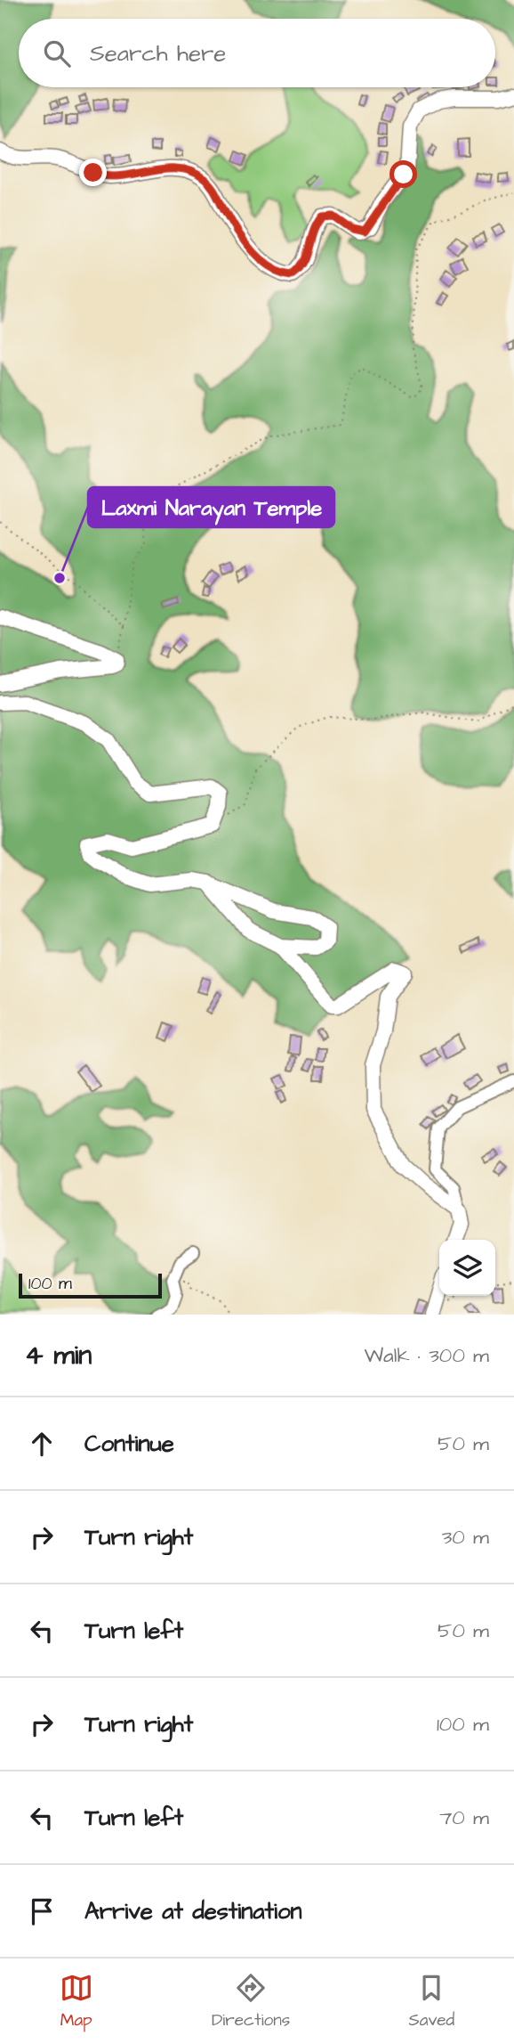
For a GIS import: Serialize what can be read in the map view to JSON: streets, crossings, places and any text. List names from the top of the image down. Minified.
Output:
{"places":["Laxmi Narayan Temple"],"scale_bar":"100 m","page":{"search":"Search here","scale":"100 m","heading":["4 min","Walk · 300 m"],"list":[["Continue","50 m"],["Turn right","30 m"],["Turn left","50 m"],["Turn right","100 m"],["Turn left","70 m"],"Arrive at destination"],"nav":["Map","Directions","Saved"]}}
